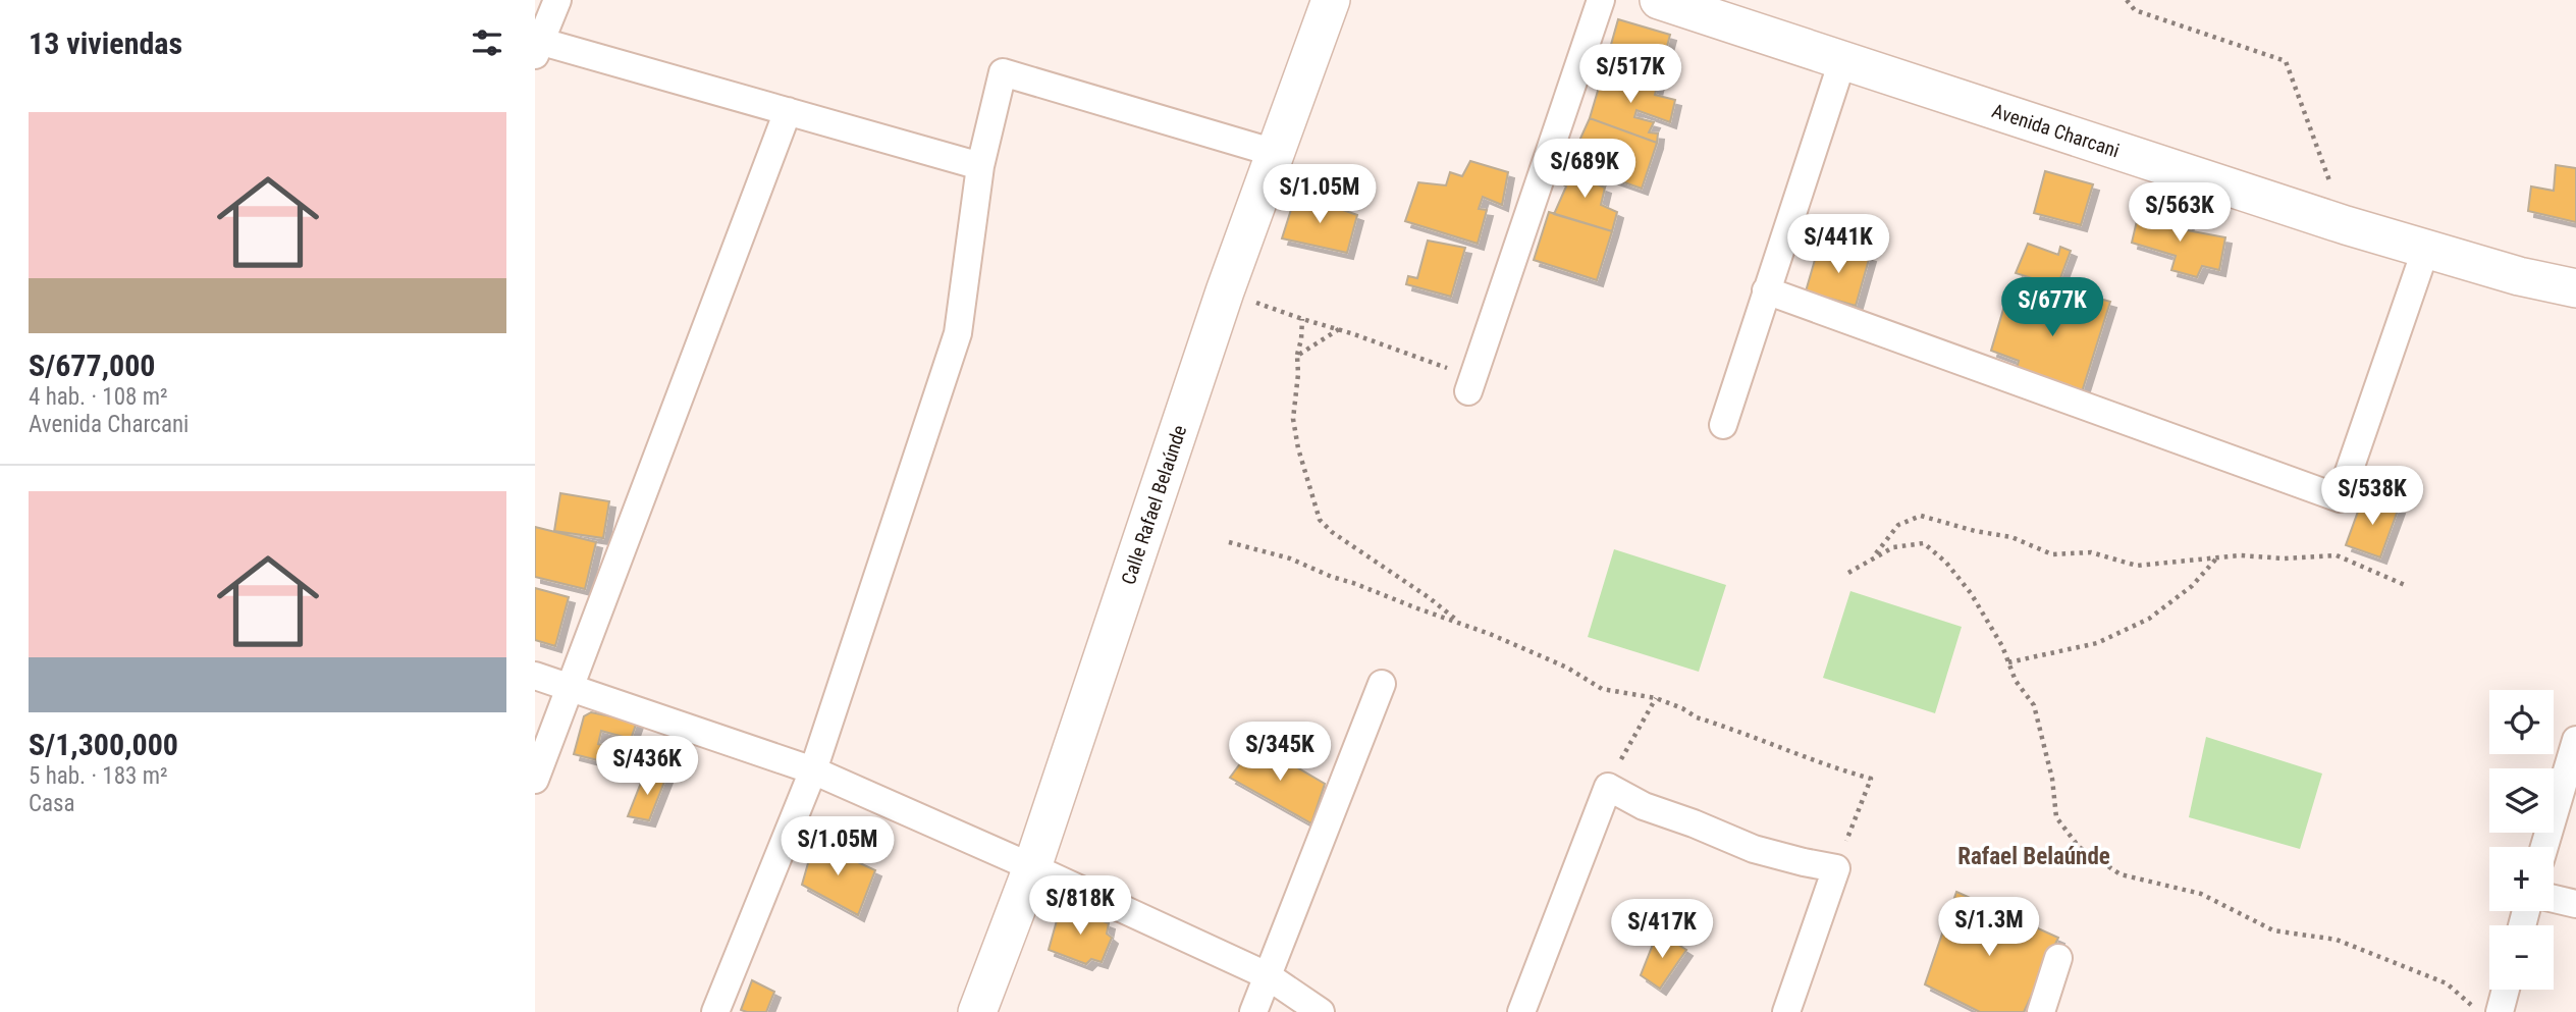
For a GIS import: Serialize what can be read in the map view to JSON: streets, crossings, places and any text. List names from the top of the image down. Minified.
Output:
{"streets":{"street":["Avenida Charcani","Calle Rafael Belaúnde"]},"districts":["Rafael Belaúnde"],"page":{"heading":"13 viviendas","price":["S/517K","S/689K","S/1.05M","S/563K","S/441K","S/677K","S/538K","S/345K","S/436K","S/1.05M","S/818K","S/1.3M","S/417K"],"list":[{"name":"S/677,000","note":"4 hab. · 108 m² · Avenida Charcani"},{"name":"S/1,300,000","note":"5 hab. · 183 m² · Casa"}],"map_buttons":["+","−"]}}
